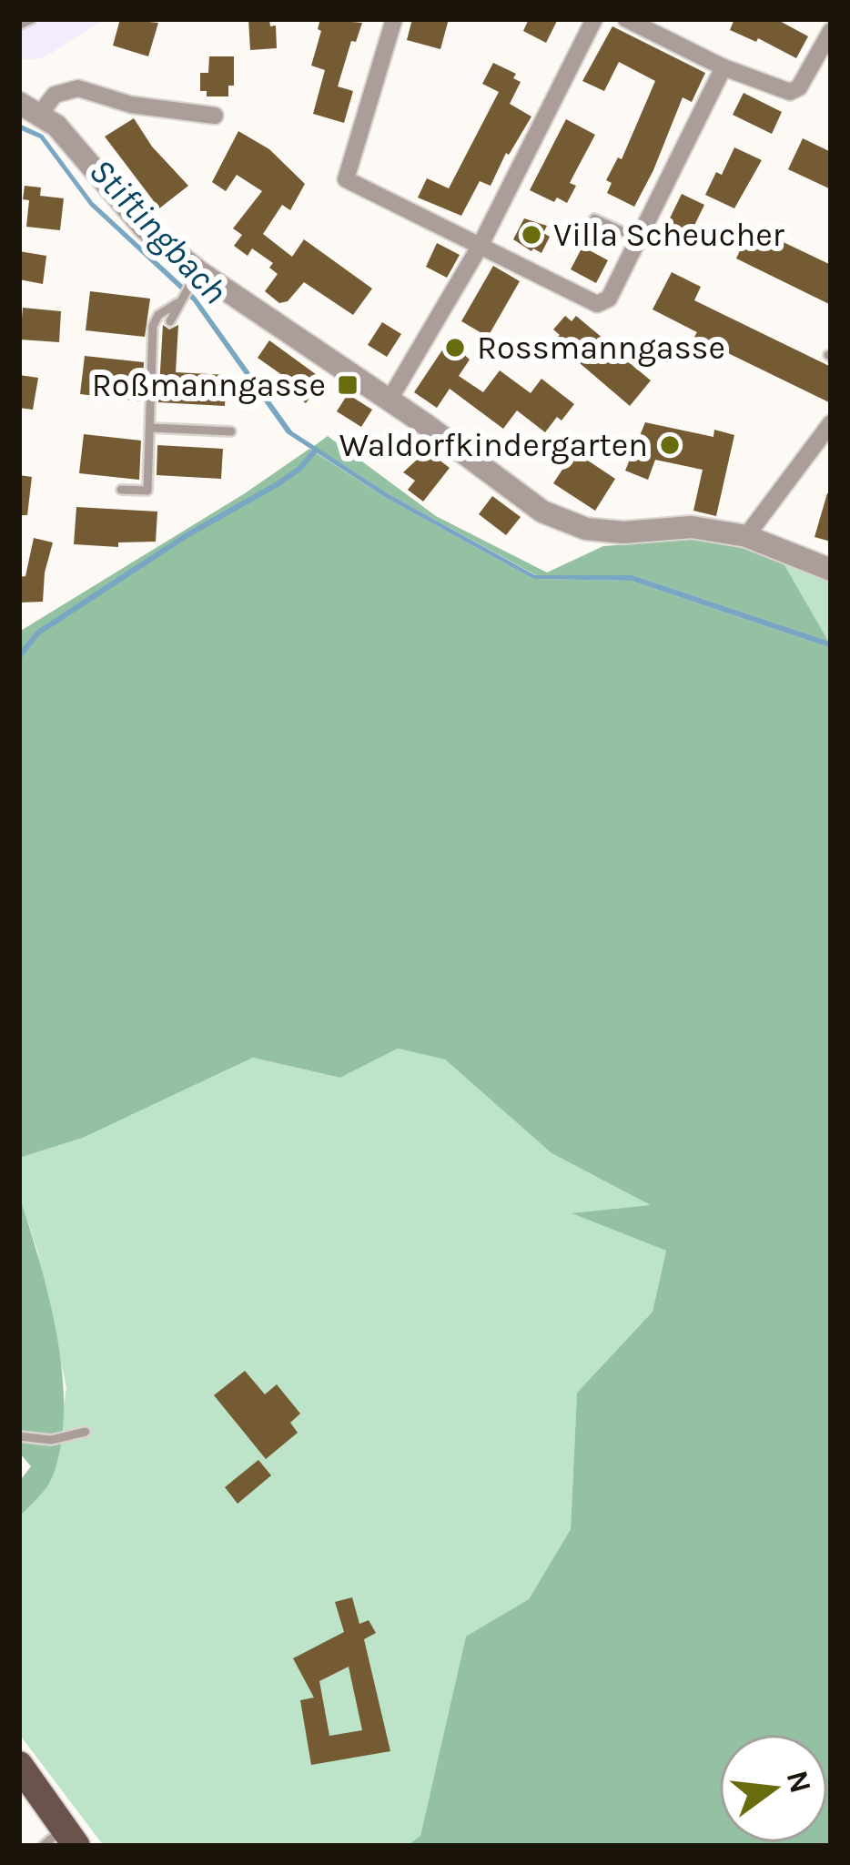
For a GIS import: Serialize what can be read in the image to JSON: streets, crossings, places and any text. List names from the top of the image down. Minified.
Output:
{"water":["Stiftingbach"],"places":{"other":["Villa Scheucher","Rossmanngasse","Waldorfkindergarten"],"transit":["Roßmanngasse"]},"north":"right"}
